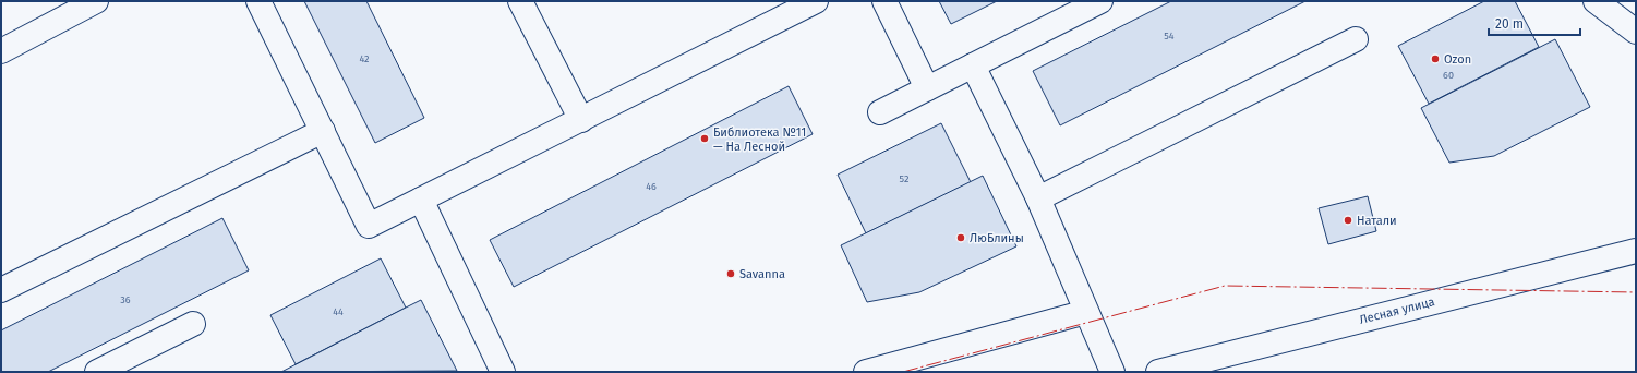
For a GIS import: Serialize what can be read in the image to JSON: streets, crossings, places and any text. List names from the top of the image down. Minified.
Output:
{"streets":{"main road":["Лесная улица"]},"places":["Ozon","Библиотека №11 — На Лесной","Натали","ЛюБлины","Savanna"],"house_numbers":["54","42","60","52","46","36","44"],"scale_bar":"20 m"}
